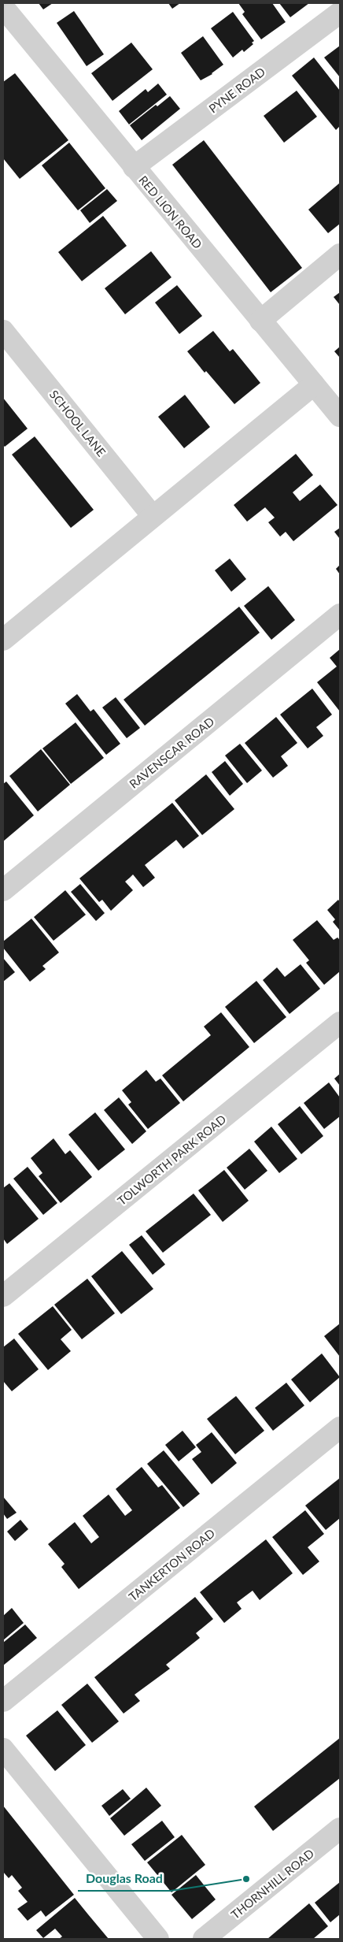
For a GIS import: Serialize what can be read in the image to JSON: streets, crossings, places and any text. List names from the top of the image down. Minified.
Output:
{"streets":{"street":["PYNE ROAD","RED LION ROAD","SCHOOL LANE","RAVENSCAR ROAD","TOLWORTH PARK ROAD","TANKERTON ROAD","THORNHILL ROAD"]},"crossings":[["PYNE ROAD","RED LION ROAD"]],"places":["Douglas Road"]}
